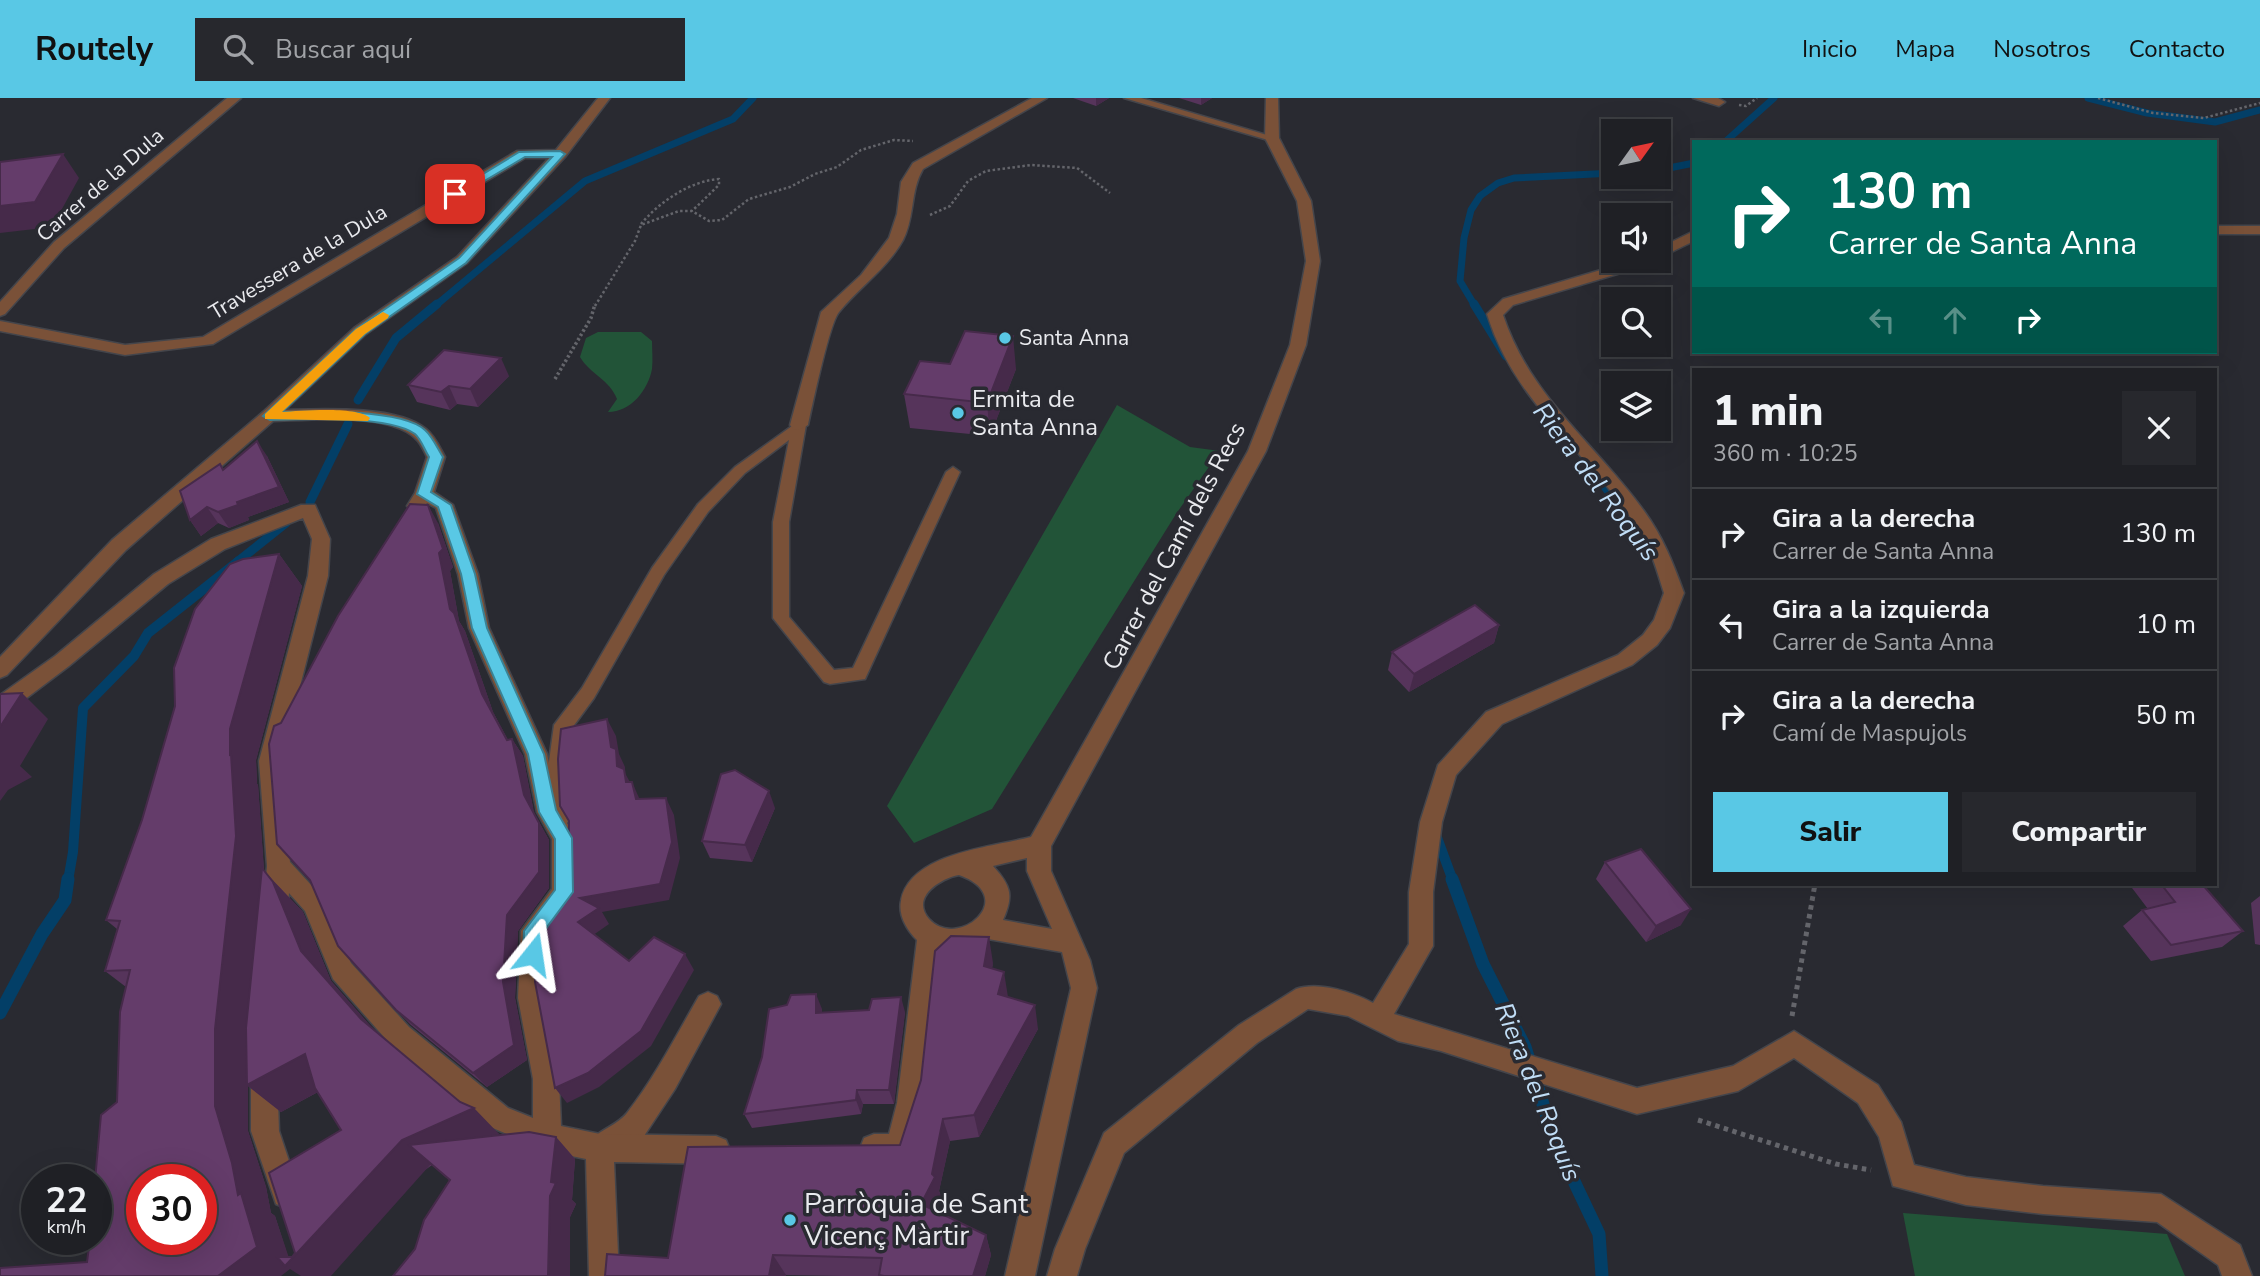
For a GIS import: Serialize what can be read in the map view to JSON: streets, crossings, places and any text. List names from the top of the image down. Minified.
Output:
{"streets":{"street":["Carrer de la Dula","Travessera de la Dula","Carrer del Camí dels Recs"]},"water":["Riera del Roquís"],"places":["Santa Anna","Ermita de Santa Anna","Parròquia de Sant Vicenç Màrtir"],"north":"top right","page":{"header":"Routely","search":"Buscar aquí","nav":["Inicio","Mapa","Nosotros","Contacto"],"turn":["130 m","Carrer de Santa Anna"],"heading":["1 min","360 m · 10:25"],"list":[{"name":"Gira a la derecha","note":"Carrer de Santa Anna","value":"130 m"},{"name":"Gira a la izquierda","note":"Carrer de Santa Anna","value":"10 m"},{"name":"Gira a la derecha","note":"Camí de Maspujols","value":"50 m"}],"buttons":["Salir","Compartir"],"speed":"22 km/h","limit":"30"}}
